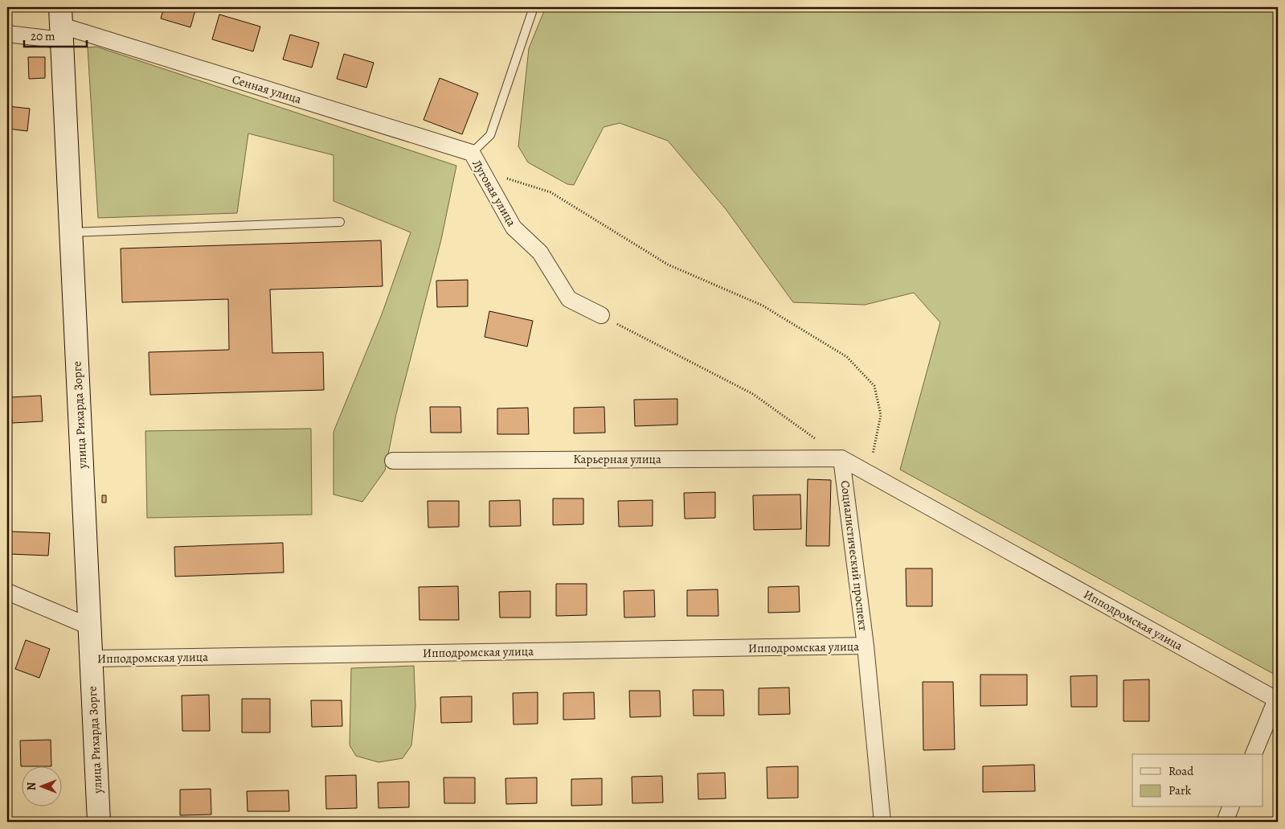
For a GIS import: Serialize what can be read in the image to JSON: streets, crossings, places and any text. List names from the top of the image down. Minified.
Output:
{"streets":{"main road":["улица Рихарда Зорге"],"street":["Сенная улица","Луговая улица","Карьерная улица","Социалистический проспект","Ипподромская улица"]},"crossings":[["Сенная улица","Луговая улица"],["Сенная улица","улица Рихарда Зорге"],["улица Рихарда Зорге","Ипподромская улица"],["Карьерная улица","Социалистический проспект"],["Карьерная улица","Ипподромская улица"],["Социалистический проспект","Ипподромская улица"]],"legend":["Road","Park"],"scale_bar":"20 m","north":"left"}
